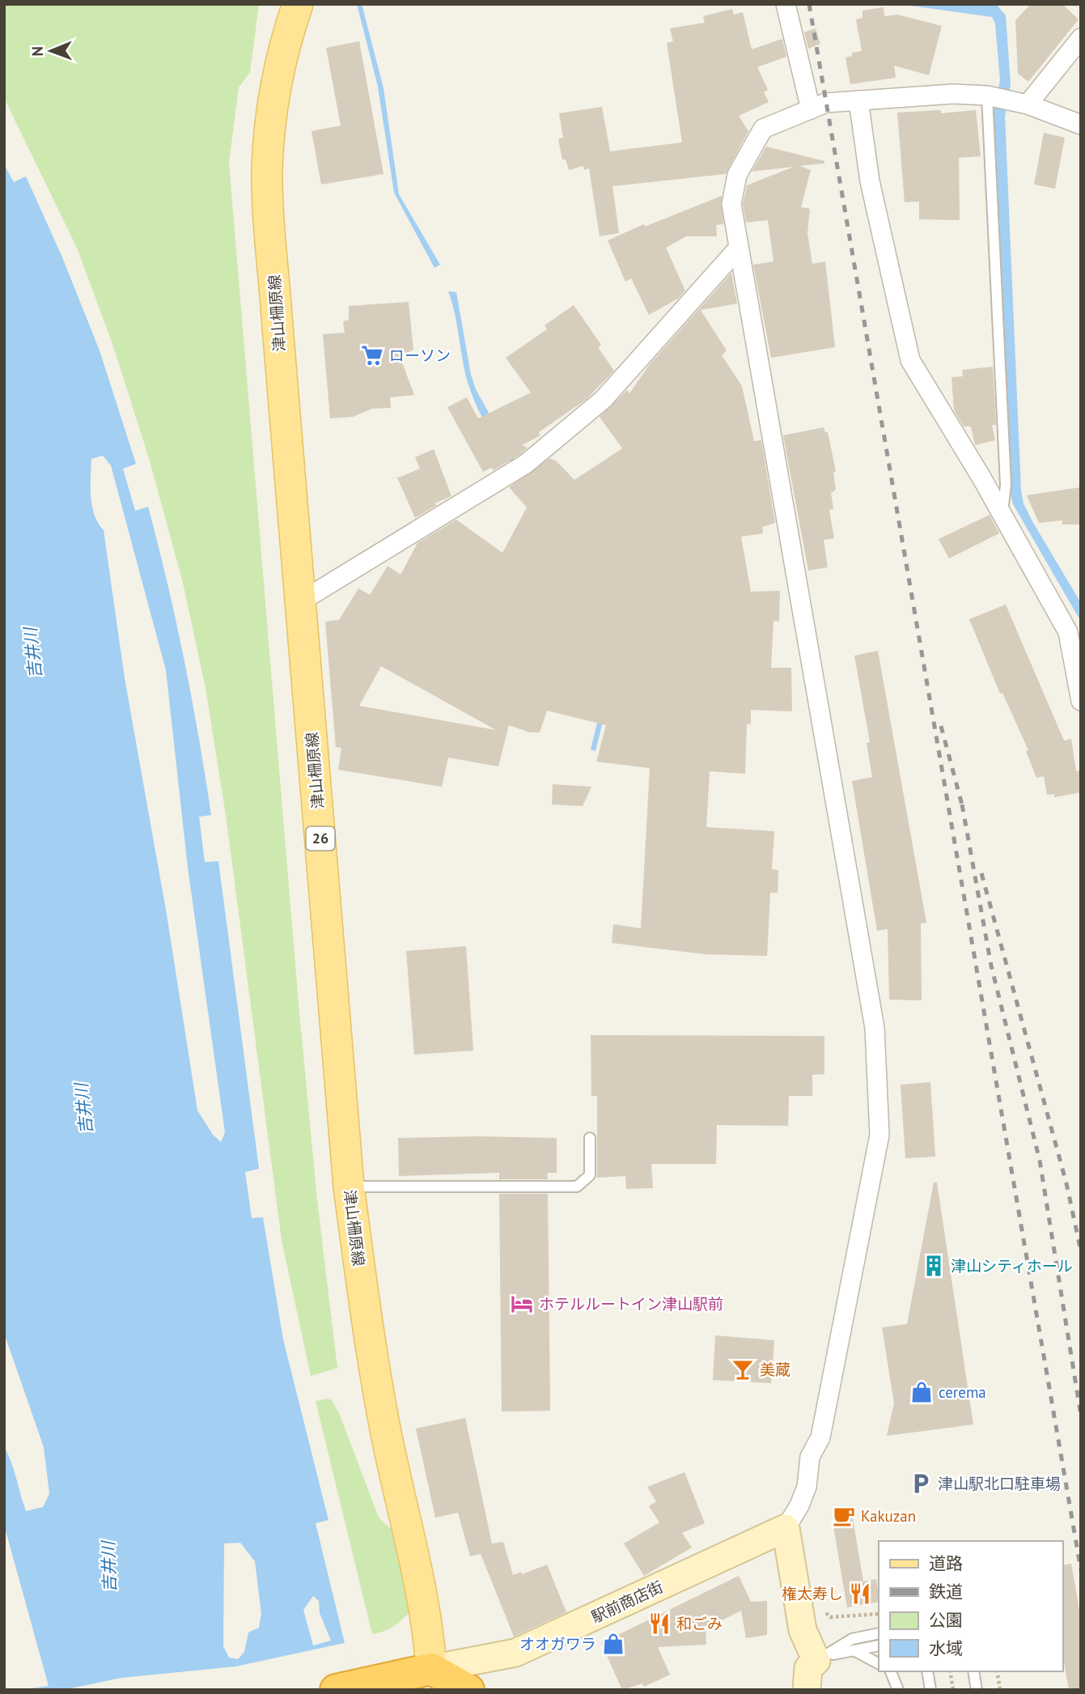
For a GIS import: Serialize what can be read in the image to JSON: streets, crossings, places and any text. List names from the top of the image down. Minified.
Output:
{"streets":{"main road":["津山柵原線","26"],"street":["駅前商店街"]},"crossings":[["津山柵原線","駅前商店街"]],"water":["吉井川"],"places":{"supermarket":["ローソン"],"building":["津山シティホール"],"hotel":["ホテルルートイン津山駅前"],"bar":["美蔵"],"shop":["cerema","オオガワラ"],"parking":["津山駅北口駐車場"],"cafe":["Kakuzan"],"restaurant":["権太寿し","和ごみ"]},"legend":["道路","鉄道","公園","水域"],"north":"left"}
